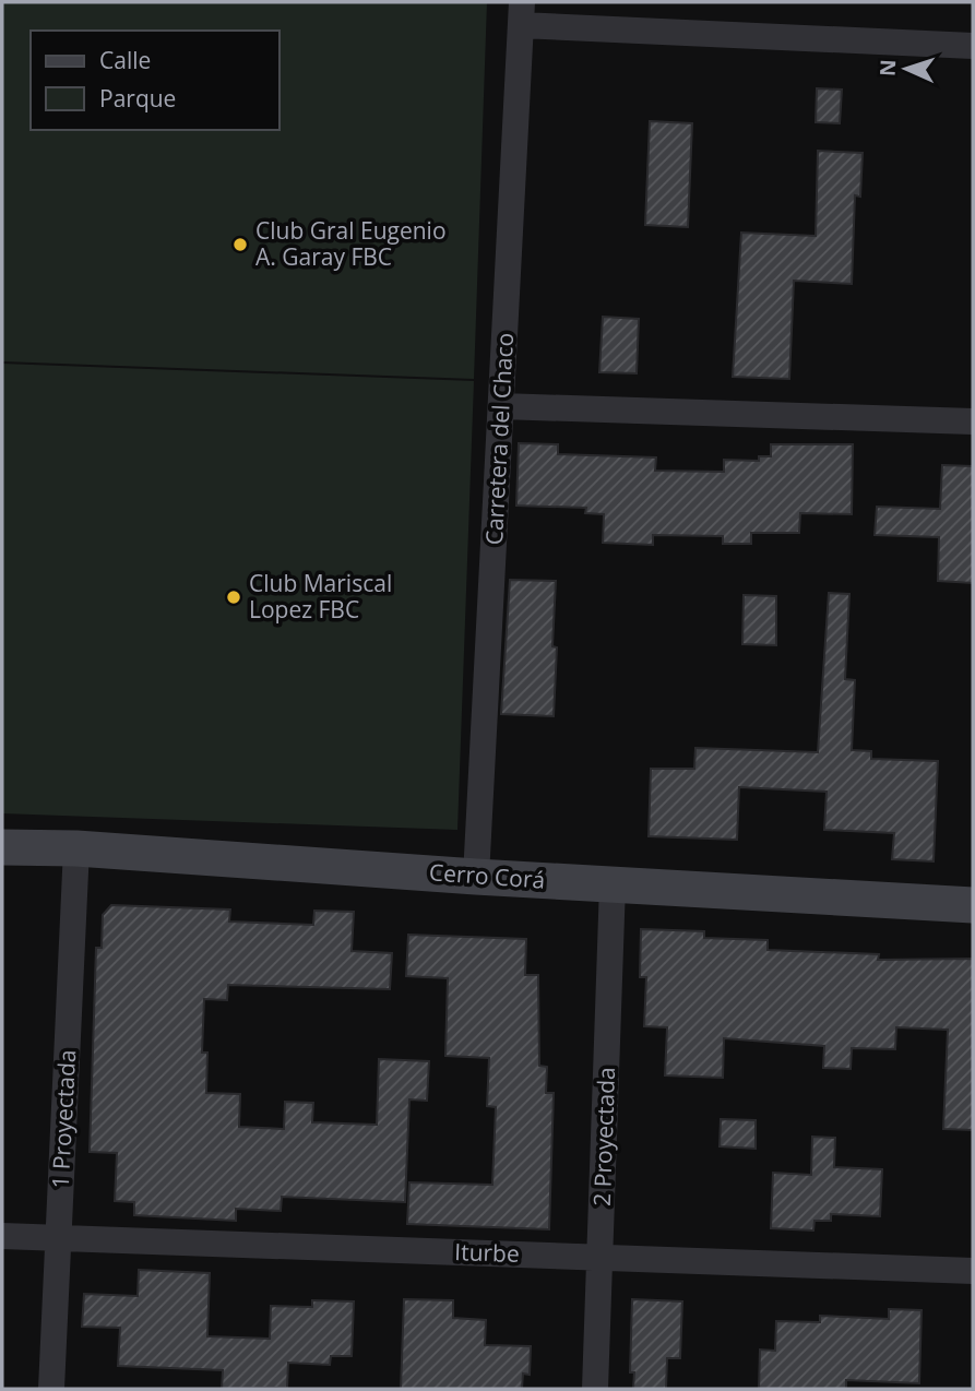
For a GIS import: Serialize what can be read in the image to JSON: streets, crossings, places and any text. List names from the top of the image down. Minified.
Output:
{"streets":{"street":["Carretera del Chaco","Cerro Corá","1 Proyectada","2 Proyectada","Iturbe"]},"crossings":[["Carretera del Chaco","Cerro Corá"],["Cerro Corá","1 Proyectada"],["Cerro Corá","2 Proyectada"],["1 Proyectada","Iturbe"],["2 Proyectada","Iturbe"]],"places":["Club Gral Eugenio A. Garay FBC","Club Mariscal Lopez FBC"],"legend":["Calle","Parque"],"north":"left"}
